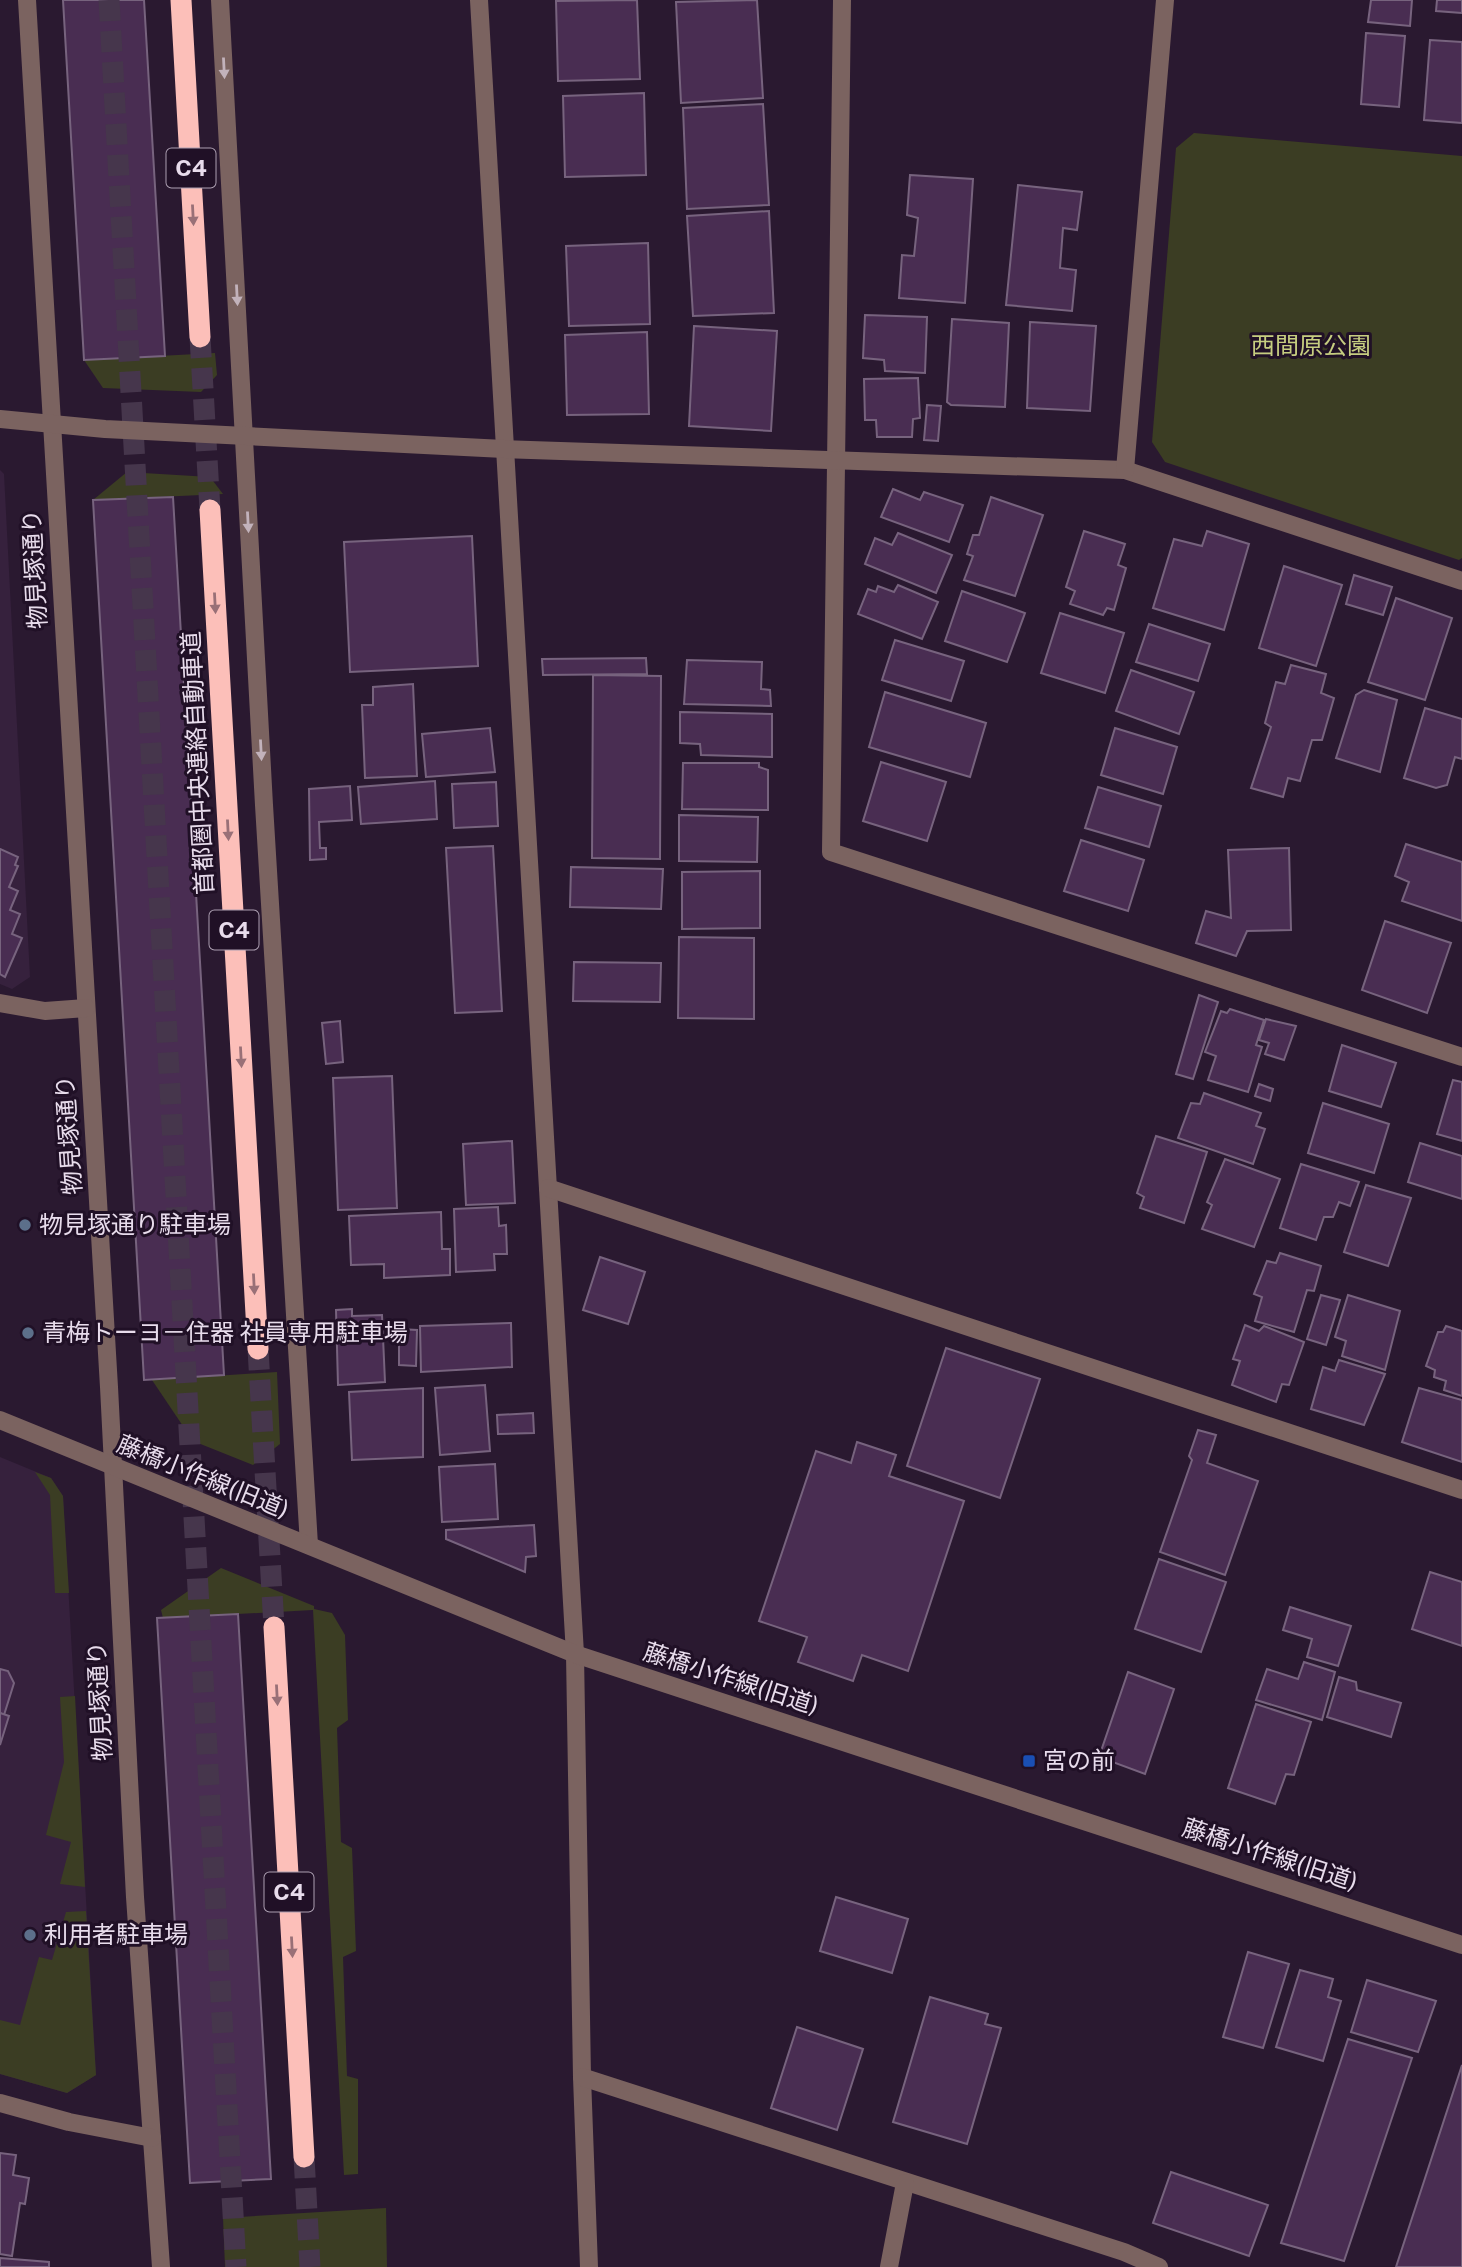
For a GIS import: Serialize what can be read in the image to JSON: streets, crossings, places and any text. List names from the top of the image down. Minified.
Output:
{"streets":{"highway":["C4","首都圏中央連絡自動車道"],"street":["物見塚通り","藤橋小作線(旧道)"]},"crossings":[["物見塚通り","藤橋小作線(旧道)"]],"one_way":["首都圏中央連絡自動車道"],"parks":["西間原公園"],"places":{"other":["物見塚通り駐車場","青梅トーヨ－住器 社員専用駐車場","利用者駐車場"],"transit":["宮の前"]}}
